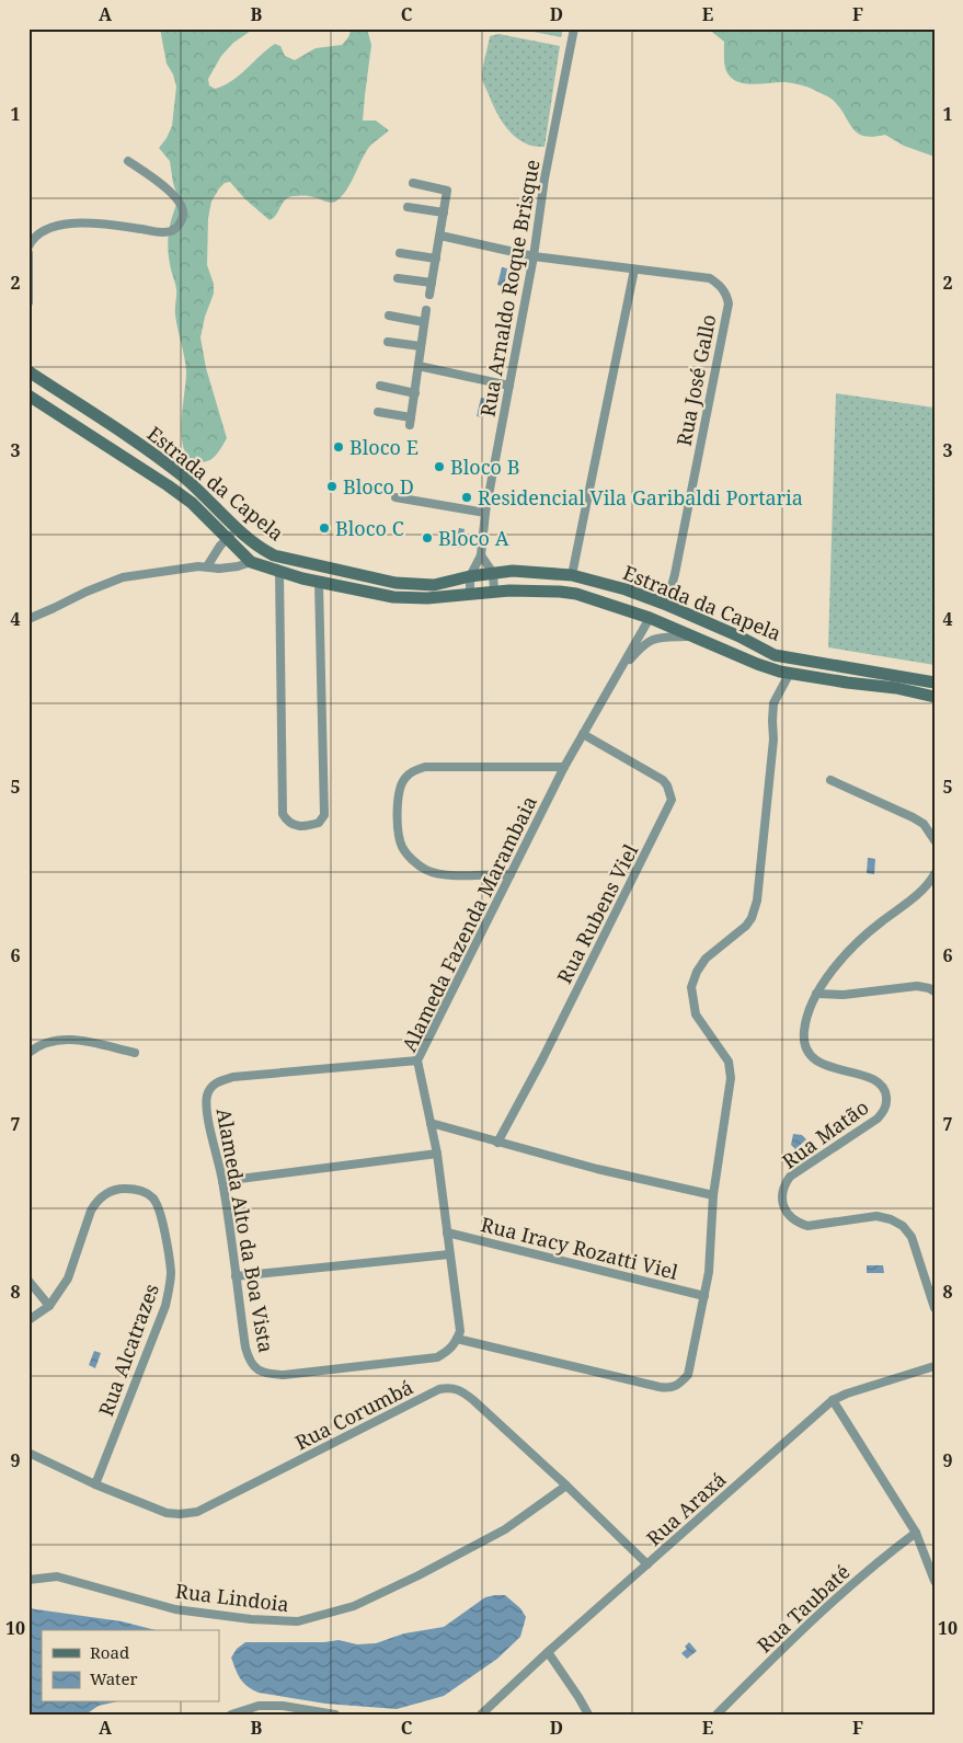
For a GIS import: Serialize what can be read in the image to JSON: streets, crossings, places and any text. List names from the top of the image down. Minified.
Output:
{"streets":{"main road":["Estrada da Capela"],"street":["Rua Arnaldo Roque Brisque","Rua José Gallo","Rua Rubens Viel","Alameda Fazenda Marambaia","Rua Matão","Alameda Alto da Boa Vista","Rua Iracy Rozatti Viel","Rua Alcatrazes","Rua Corumbá","Rua Araxá","Rua Lindoia","Rua Taubaté"]},"crossings":[["Rua Arnaldo Roque Brisque","Rua José Gallo"],["Rua Arnaldo Roque Brisque","Estrada da Capela"],["Rua José Gallo","Estrada da Capela"],["Estrada da Capela","Alameda Fazenda Marambaia"],["Rua Rubens Viel","Alameda Fazenda Marambaia"],["Alameda Fazenda Marambaia","Alameda Alto da Boa Vista"],["Alameda Fazenda Marambaia","Rua Iracy Rozatti Viel"],["Rua Alcatrazes","Rua Corumbá"],["Rua Corumbá","Rua Araxá"],["Rua Corumbá","Rua Lindoia"]],"places":["Bloco E","Bloco B","Bloco D","Residencial Vila Garibaldi Portaria","Bloco C","Bloco A"],"legend":["Road","Water"],"grid":{"columns":["A","B","C","D","E","F"],"rows":["1","2","3","4","5","6","7","8","9","10"]}}
